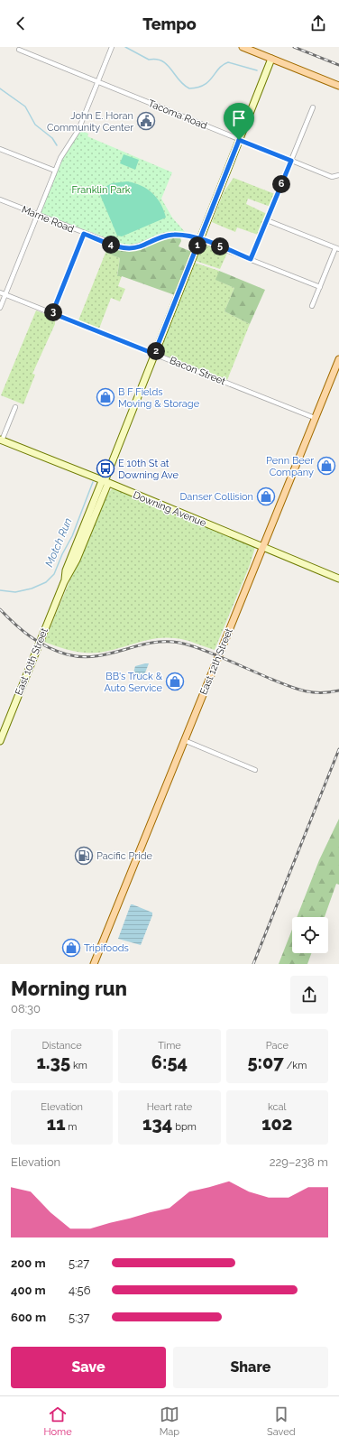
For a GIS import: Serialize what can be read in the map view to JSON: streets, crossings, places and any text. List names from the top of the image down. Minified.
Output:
{"streets":{"main road":["East 12th Street"],"street":["Tacoma Road","Marne Road","Bacon Street","Downing Avenue","East 10th Street"]},"crossings":[["Tacoma Road","East 10th Street"],["Marne Road","East 10th Street"],["Bacon Street","East 10th Street"],["Bacon Street","East 12th Street"],["Downing Avenue","East 10th Street"],["Downing Avenue","East 12th Street"]],"water":["Motch Run"],"parks":["Franklin Park"],"places":{"public building":["John E. Horan Community Center"],"shop":["B F Fields Moving & Storage","Penn Beer Company","Danser Collision","BB's Truck & Auto Service","Tripifoods"],"bus stop":["E 10th St at Downing Ave"],"fuel station":["Pacific Pride"]},"page":{"header":"Tempo","pins":["6","4","1","5","3","2"],"heading":["Morning run","08:30"],"stats":[["Distance","1.35 km"],["Time","6:54"],["Pace","5:07 /km"],["Elevation","11 m"],["Heart rate","134 bpm"],["kcal","102"]],"chart":["Elevation","229–238 m"],"list":[{"name":"200 m","note":"5:27"},{"name":"400 m","note":"4:56"},{"name":"600 m","note":"5:37"}],"buttons":["Save","Share"],"tabs":["Home","Map","Saved"]}}
